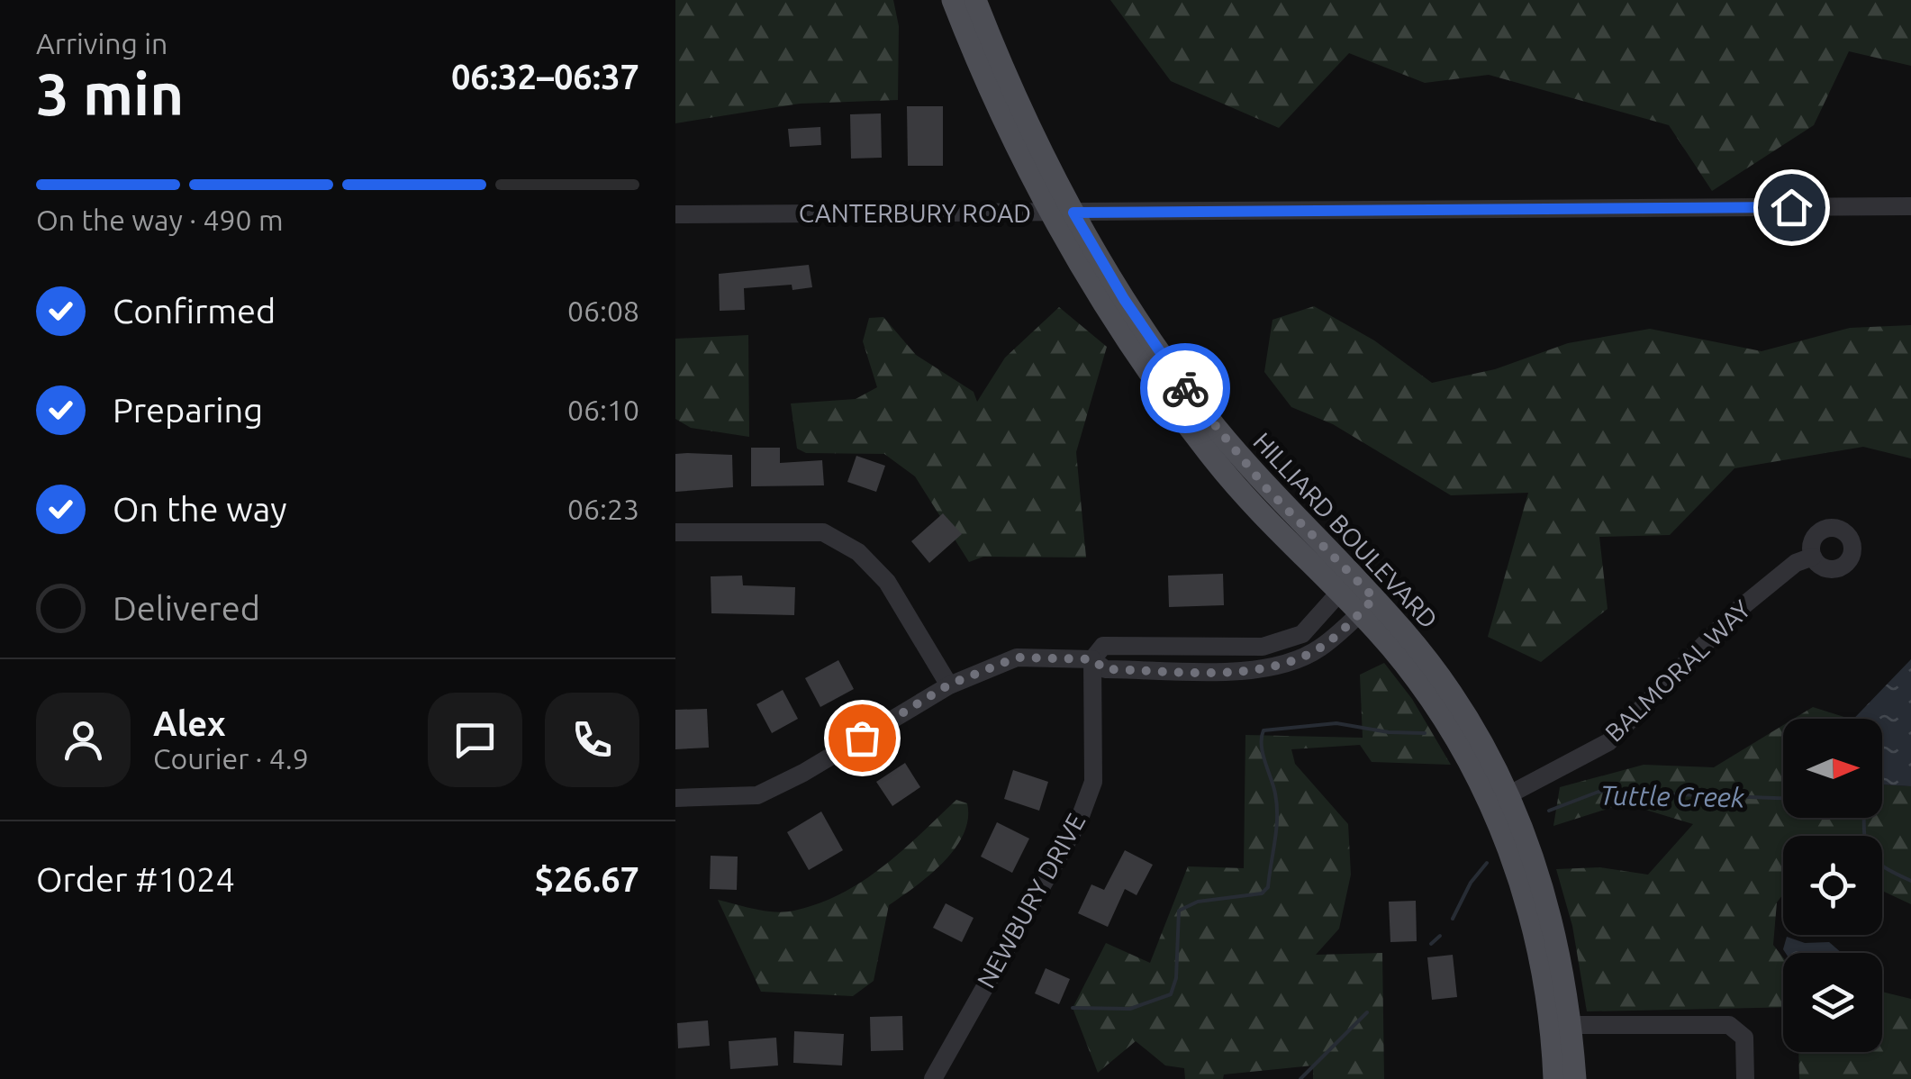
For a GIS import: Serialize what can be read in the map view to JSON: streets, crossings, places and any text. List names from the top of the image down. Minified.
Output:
{"streets":{"main road":["HILLIARD BOULEVARD"],"street":["CANTERBURY ROAD","BALMORAL WAY","NEWBURY DRIVE"]},"crossings":[["CANTERBURY ROAD","HILLIARD BOULEVARD"],["HILLIARD BOULEVARD","BALMORAL WAY"]],"water":["Tuttle Creek"],"north":"right","page":{"heading":["3 min","Arriving in","06:32–06:37"],"panel":["Alex","Courier · 4.9","Order #1024","$26.67"],"bar":"On the way · 490 m","list":[["Confirmed","06:08"],["Preparing","06:10"],["On the way","06:23"],"Delivered"]}}
